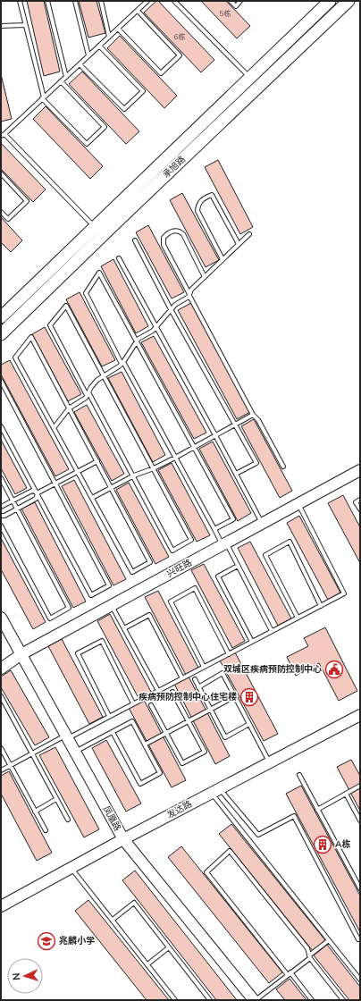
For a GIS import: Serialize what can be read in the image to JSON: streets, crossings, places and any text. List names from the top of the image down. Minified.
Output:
{"streets":{"main road":["承旭路"],"street":["兴旺路","发达路","凤凰路"]},"crossings":[["兴旺路","凤凰路"],["发达路","凤凰路"]],"places":{"public building":["双城区疾病预防控制中心"],"building":["疾病预防控制中心住宅楼","A栋"],"school or university":["兆麟小学"]},"house_numbers":["5栋","6栋"],"north":"left"}
